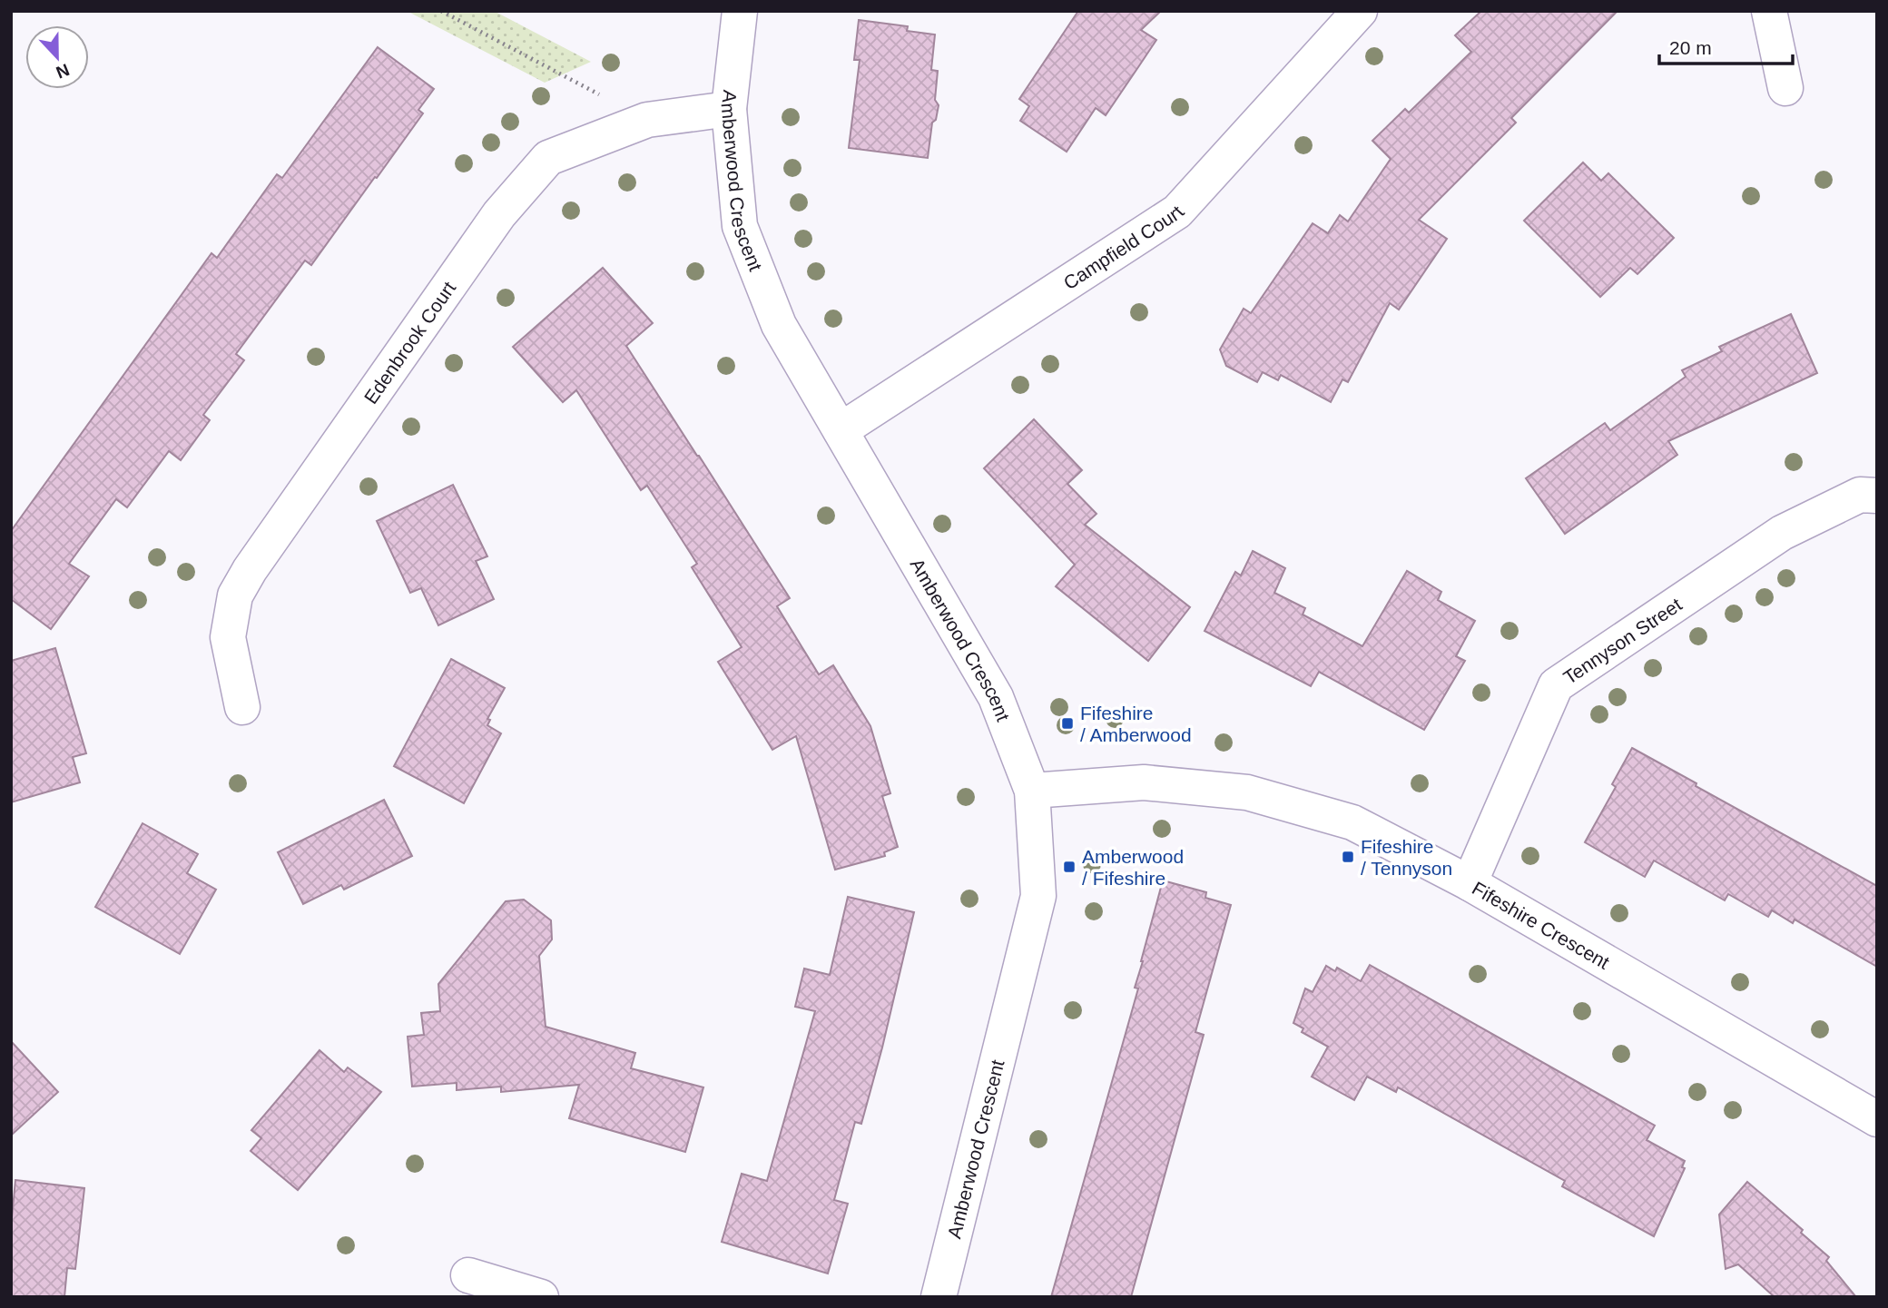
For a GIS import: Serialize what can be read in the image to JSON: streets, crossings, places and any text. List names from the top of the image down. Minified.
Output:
{"streets":{"street":["Amberwood Crescent","Campfield Court","Edenbrook Court","Tennyson Street","Fifeshire Crescent"]},"crossings":[["Amberwood Crescent","Campfield Court"],["Amberwood Crescent","Edenbrook Court"],["Amberwood Crescent","Fifeshire Crescent"],["Tennyson Street","Fifeshire Crescent"]],"places":{"transit":["Fifeshire / Amberwood","Fifeshire / Tennyson","Amberwood / Fifeshire"]},"scale_bar":"20 m","north":"bottom"}
